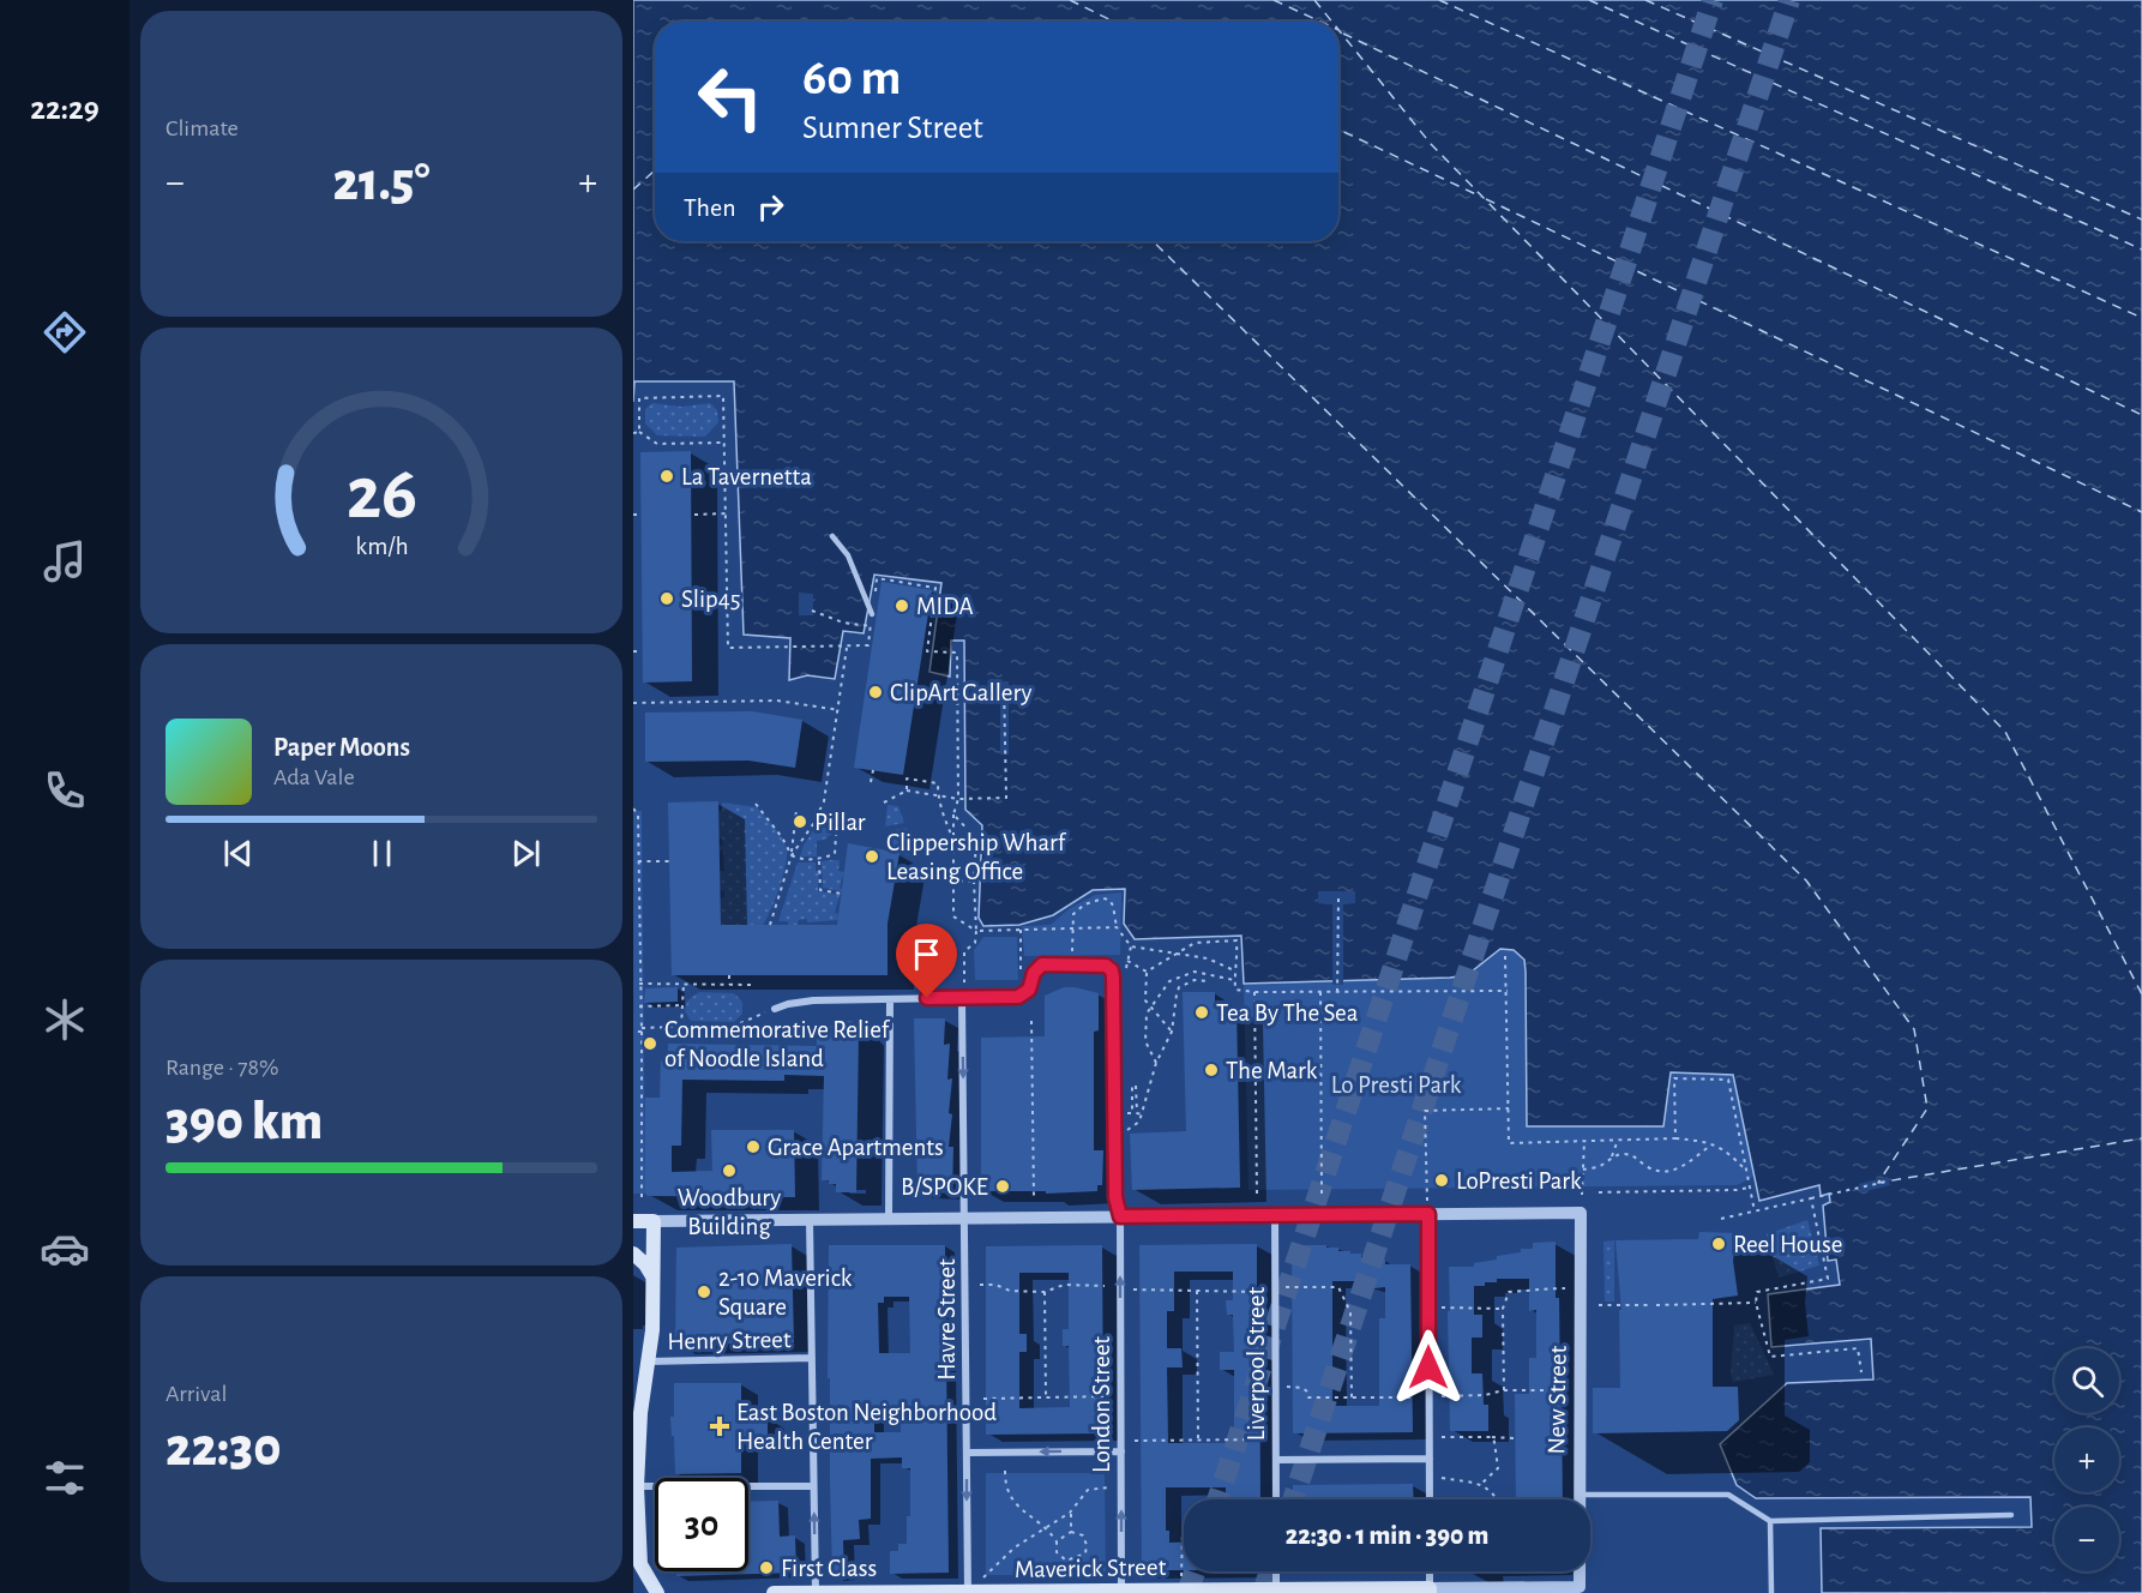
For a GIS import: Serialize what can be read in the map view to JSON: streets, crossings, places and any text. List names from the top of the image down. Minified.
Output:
{"streets":{"main road":["Maverick Street"],"street":["Havre Street","Henry Street","Liverpool Street","New Street","London Street"]},"crossings":[["Havre Street","London Street"],["Havre Street","Maverick Street"],["New Street","Maverick Street"],["London Street","Maverick Street"]],"one_way":["Havre Street","London Street"],"parks":["Lo Presti Park"],"places":{"other":["La Tavernetta","Slip45","MIDA","ClipArt Gallery","Pillar","Clippership Wharf Leasing Office","Tea By The Sea","Commemorative Relief of Noodle Island","The Mark","Grace Apartments","Woodbury Building","LoPresti Park","B/SPOKE","Reel House","2-10 Maverick Square","First Class"],"health":["East Boston Neighborhood Health Center"]},"page":{"tabs":"22:29","tile":["Climate",["Range · 78%","390 km"],["Arrival","22:30"]],"turn":["60 m","Sumner Street"],"heat":["−","21.5°","+"],"then":"Then","song":["Paper Moons","Ada Vale"],"map_buttons":["+","−"],"limit":"30","trip":"22:30 · 1 min · 390 m","gauge":["26","km/h"]}}
